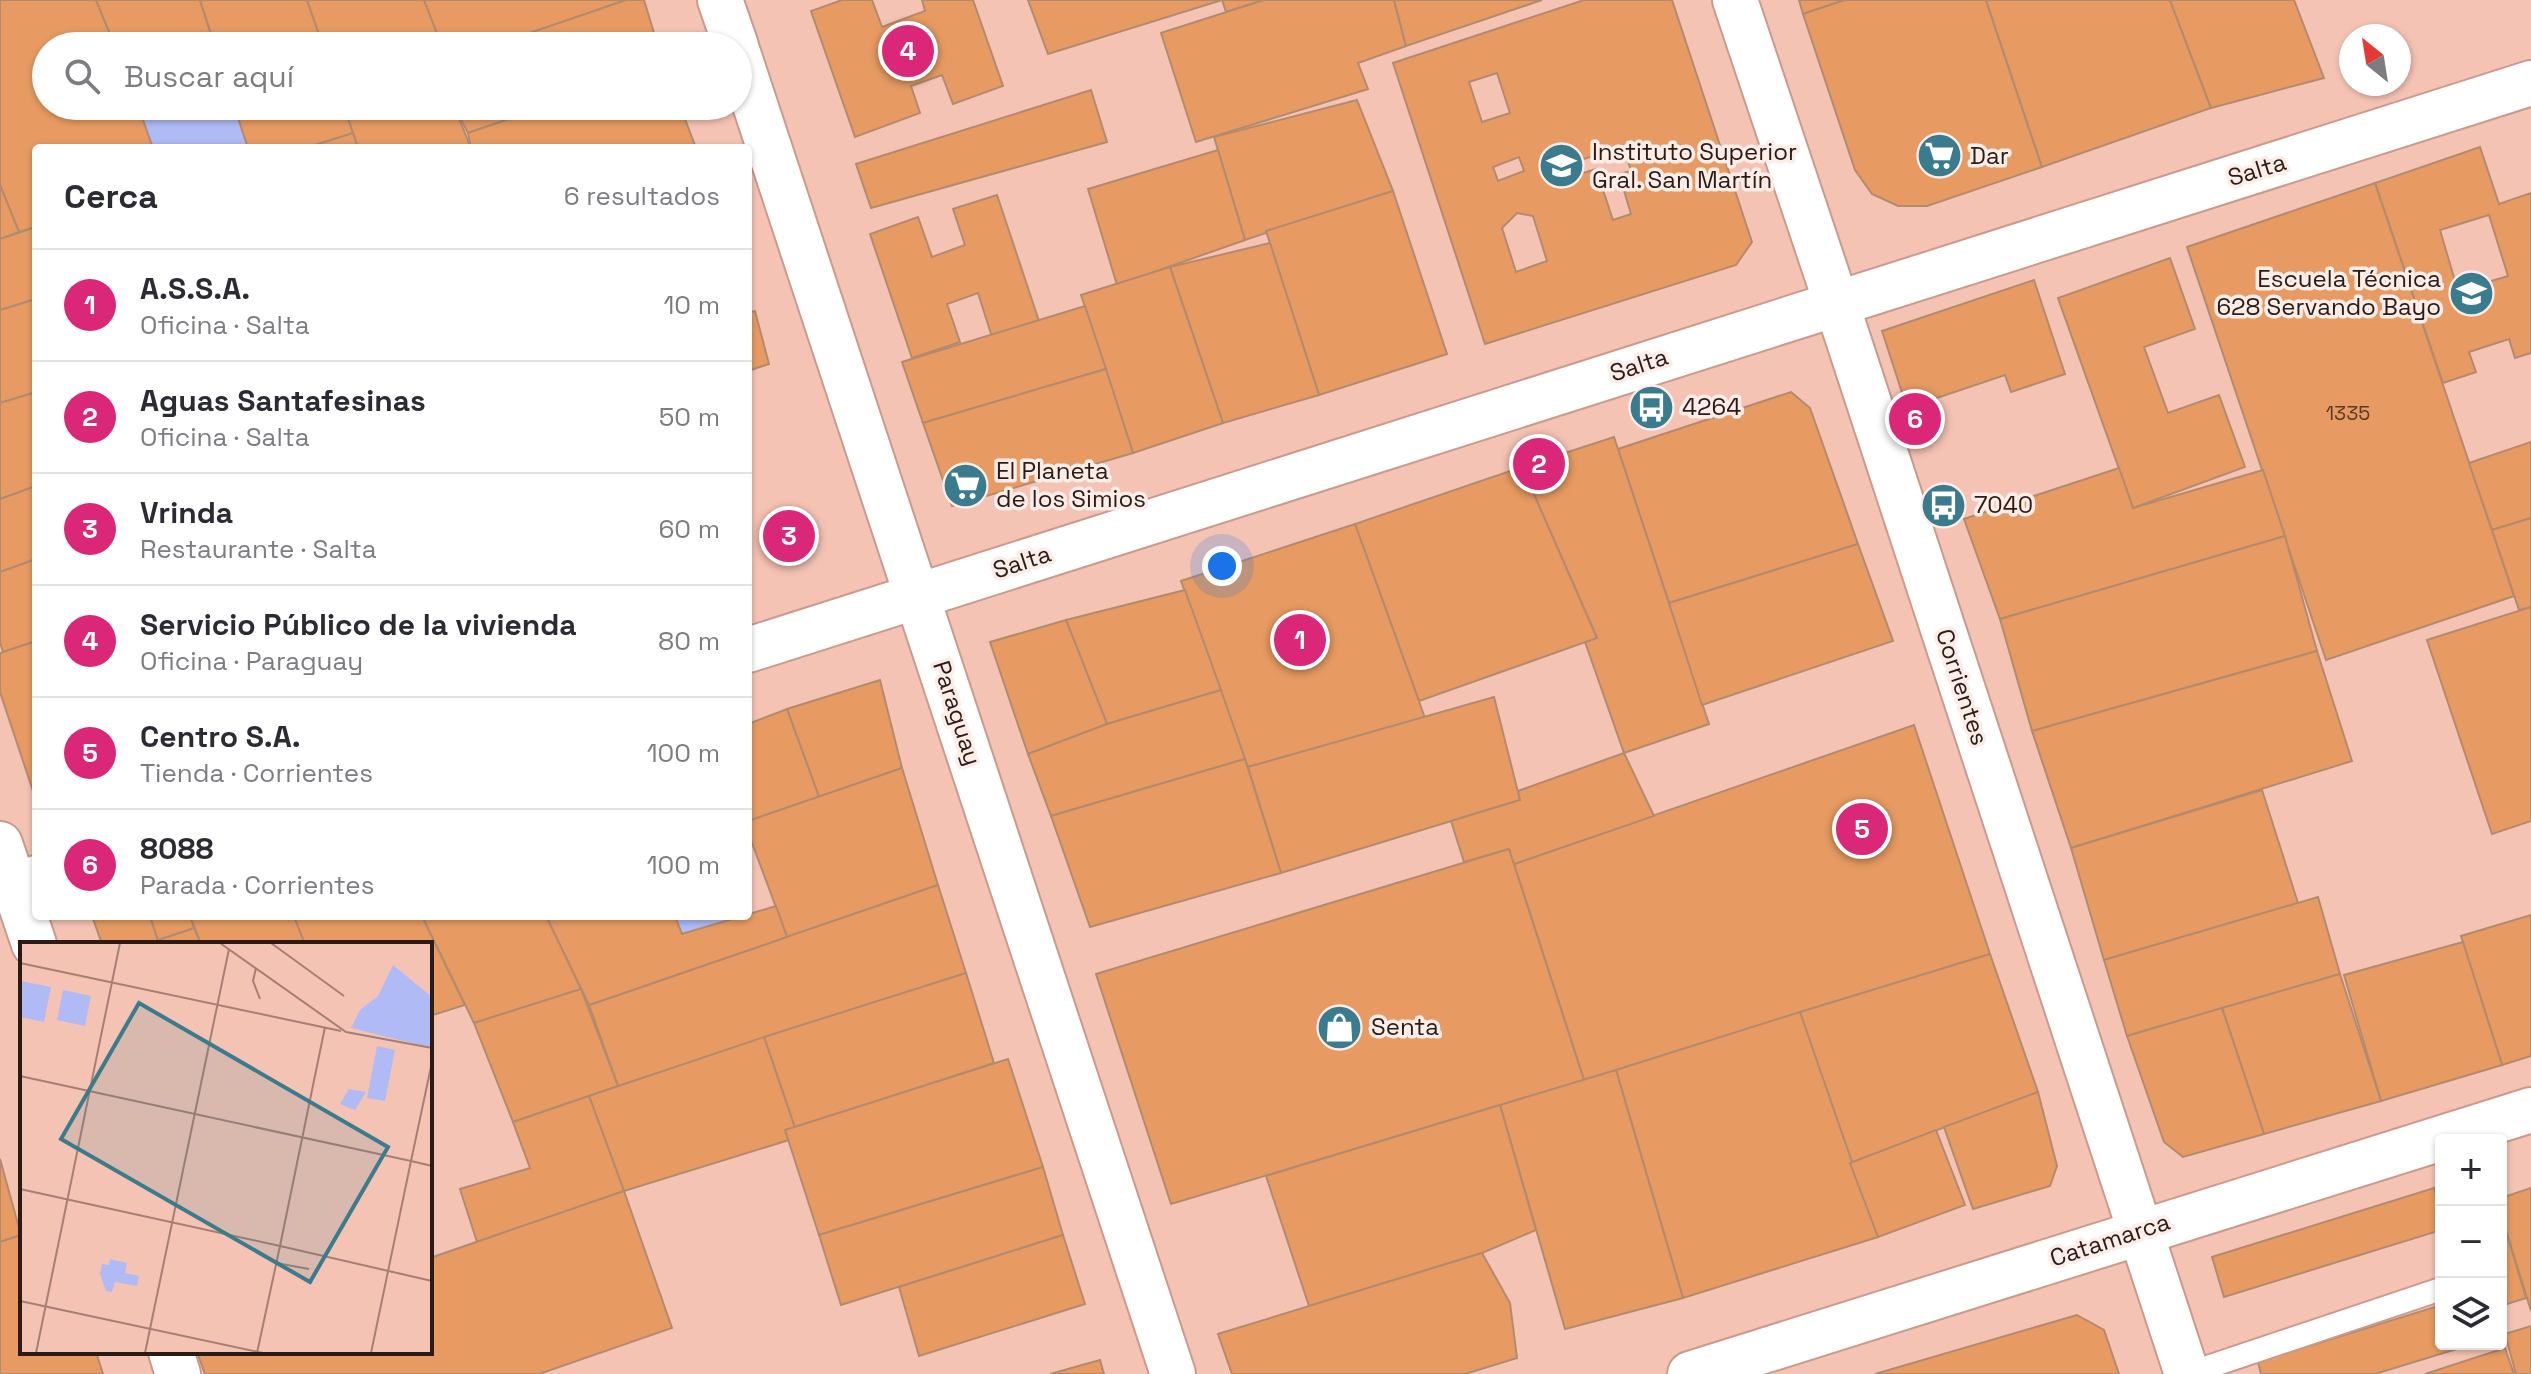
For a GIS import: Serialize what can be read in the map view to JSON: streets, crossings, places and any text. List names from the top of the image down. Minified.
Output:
{"streets":{"street":["Salta","Corrientes","Paraguay","Catamarca"]},"crossings":[["Salta","Corrientes"],["Salta","Paraguay"],["Corrientes","Catamarca"]],"places":{"supermarket":["Dar","El Planeta de los Simios"],"school or university":["Instituto Superior Gral. San Martín","Escuela Técnica 628 Servando Bayo"],"bus stop":["4264","7040"],"shop":["Senta"]},"house_numbers":["1335"],"north":"top left","page":{"pins":["4","6","2","3","1","5"],"search":"Buscar aquí","heading":["Cerca","6 resultados"],"list":[{"mark":"1","name":"A.S.S.A.","note":"Oficina · Salta","value":"10 m"},{"mark":"2","name":"Aguas Santafesinas","note":"Oficina · Salta","value":"50 m"},{"mark":"3","name":"Vrinda","note":"Restaurante · Salta","value":"60 m"},{"mark":"4","name":"Servicio Público de la vivienda","note":"Oficina · Paraguay","value":"80 m"},{"mark":"5","name":"Centro S.A.","note":"Tienda · Corrientes","value":"100 m"},{"mark":"6","name":"8088","note":"Parada · Corrientes","value":"100 m"}],"map_buttons":["+","−"]}}
